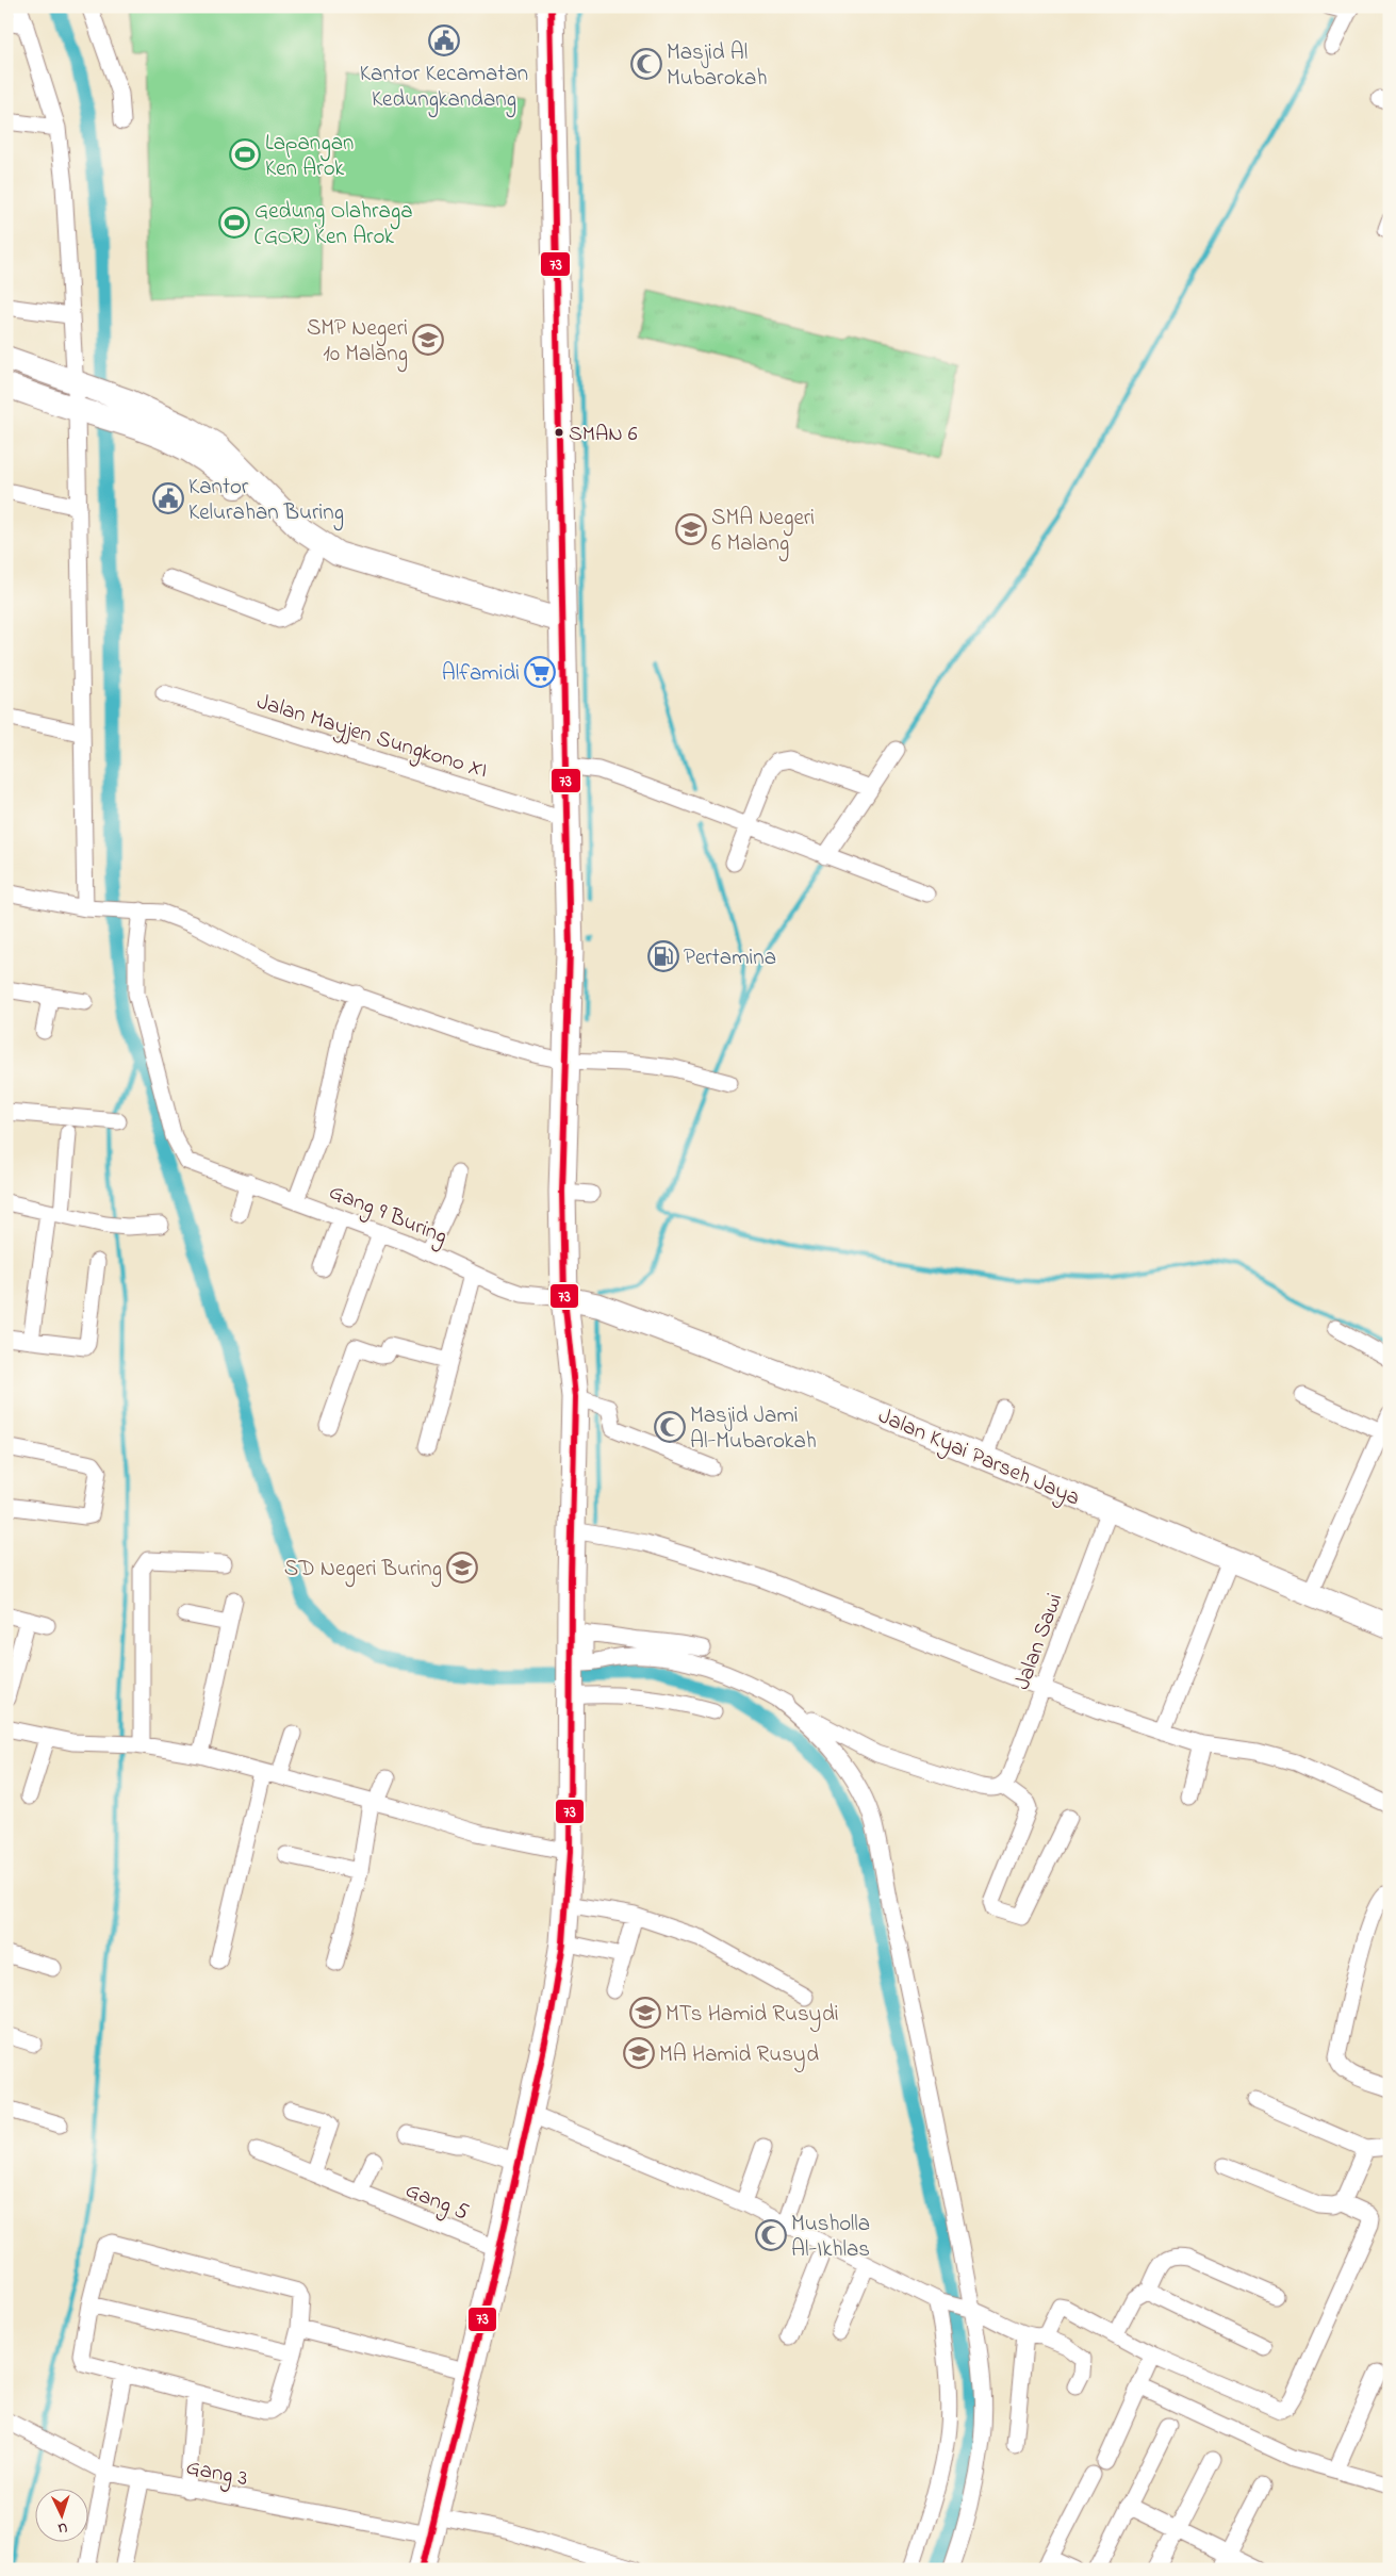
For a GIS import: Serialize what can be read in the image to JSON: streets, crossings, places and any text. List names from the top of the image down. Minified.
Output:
{"streets":{"main road":["Jalan Kyai Parseh Jaya"],"street":["Jalan Mayjen Sungkono XI","Gang 9 Buring","Jalan Sawi","Gang 5","Gang 3"]},"crossings":[["Gang 9 Buring","Jalan Kyai Parseh Jaya"],["Jalan Kyai Parseh Jaya","Jalan Sawi"]],"places":{"public building":["Kantor Kecamatan Kedungkandang","Kantor Kelurahan Buring"],"mosque":["Masjid Al Mubarokah","Masjid Jami Al-Mubarokah","Musholla Al-Ikhlas"],"sports":["Lapangan Ken Arok","Gedung Olahraga (GOR) Ken Arok"],"school or university":["SMP Negeri 10 Malang","SMA Negeri 6 Malang","SD Negeri Buring","MTs Hamid Rusydi","MA Hamid Rusyd"],"other":["SMAN 6"],"supermarket":["Alfamidi"],"fuel station":["Pertamina"]},"lines":["transit line 73"],"north":"bottom"}
